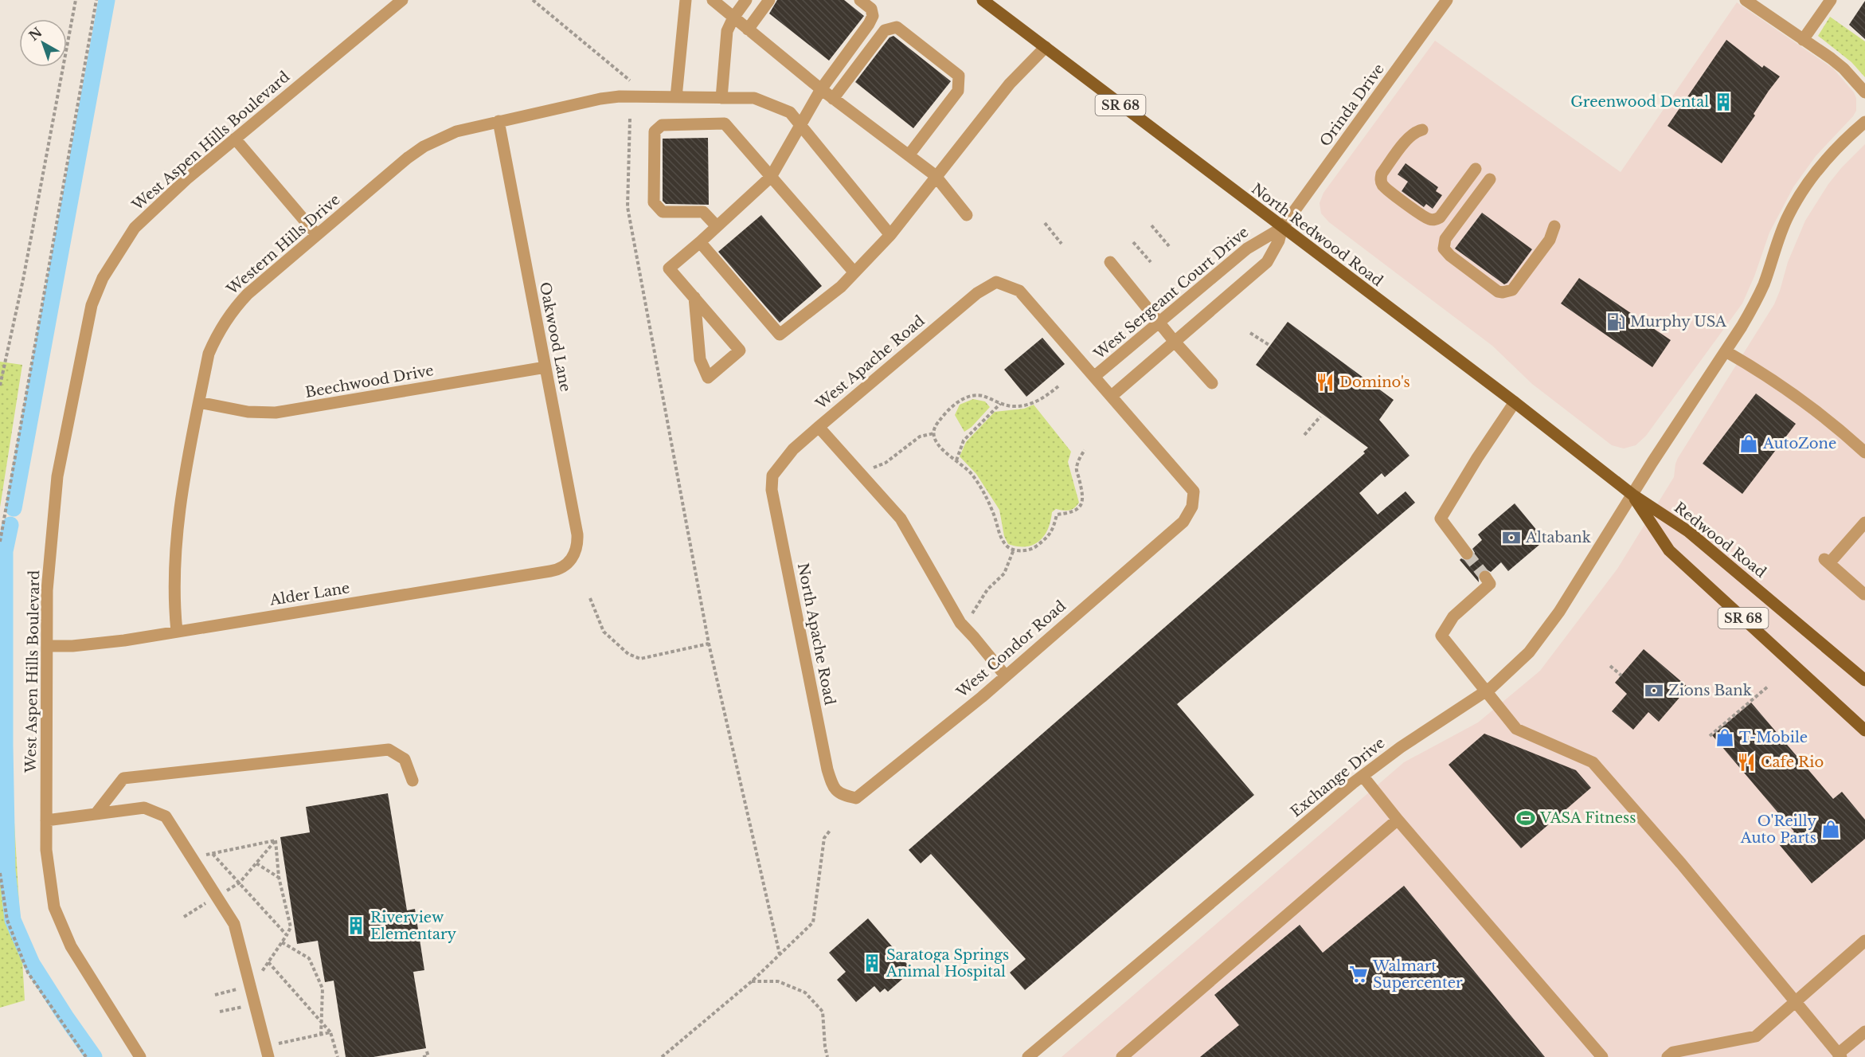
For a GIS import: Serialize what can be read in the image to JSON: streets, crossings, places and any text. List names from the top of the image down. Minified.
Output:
{"streets":{"main road":["SR 68","North Redwood Road","Redwood Road"],"street":["Orinda Drive","West Aspen Hills Boulevard","Western Hills Drive","West Sergeant Court Drive","Oakwood Lane","West Apache Road","Beechwood Drive","Alder Lane","North Apache Road","West Condor Road","Exchange Drive"]},"crossings":[["SR 68","North Redwood Road"],["SR 68","Redwood Road"],["SR 68","Exchange Drive"],["Orinda Drive","North Redwood Road"],["Orinda Drive","West Sergeant Court Drive"],["West Aspen Hills Boulevard","Alder Lane"],["North Redwood Road","West Sergeant Court Drive"],["North Redwood Road","Redwood Road"],["North Redwood Road","Exchange Drive"],["Western Hills Drive","Oakwood Lane"],["Western Hills Drive","Beechwood Drive"],["Western Hills Drive","Alder Lane"],["West Sergeant Court Drive","West Apache Road"],["Oakwood Lane","Beechwood Drive"],["Oakwood Lane","Alder Lane"],["West Apache Road","North Apache Road"],["Redwood Road","Exchange Drive"],["North Apache Road","West Condor Road"]],"places":{"building":["Greenwood Dental","Riverview Elementary","Saratoga Springs Animal Hospital"],"fuel station":["Murphy USA"],"restaurant":["Domino's","Cafe Rio"],"shop":["AutoZone","T-Mobile","O'Reilly Auto Parts"],"bank":["Altabank","Zions Bank"],"sports":["VASA Fitness"],"supermarket":["Walmart Supercenter"]},"north":"top left"}
